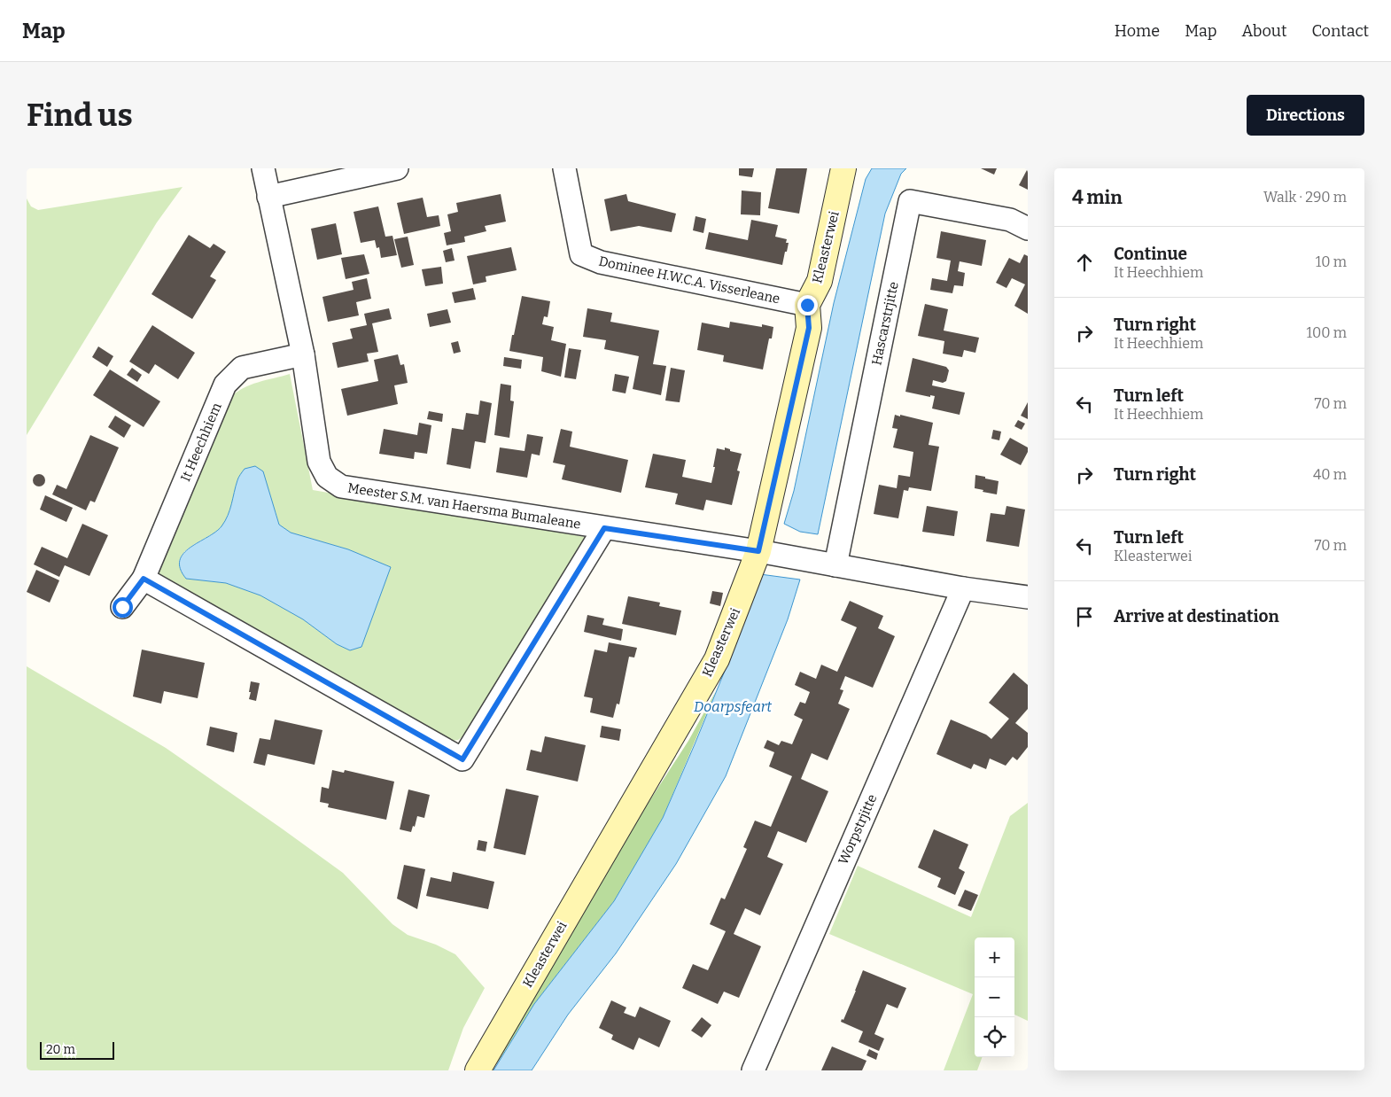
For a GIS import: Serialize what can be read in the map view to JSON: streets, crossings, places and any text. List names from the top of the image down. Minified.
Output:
{"streets":{"street":["Kleasterwei","Dominee H.W.C.A. Visserleane","Hascarstrjitte","It Heechhiem","Meester S.M. van Haersma Bumaleane","Worpstrjitte"]},"crossings":[["Kleasterwei","Dominee H.W.C.A. Visserleane"],["Kleasterwei","Meester S.M. van Haersma Bumaleane"],["It Heechhiem","Meester S.M. van Haersma Bumaleane"]],"water":["Doarpsfeart"],"scale_bar":"20 m","page":{"header":"Map","nav":["Home","Map","About","Contact"],"buttons":"Directions","title":"Find us","heading":["4 min","Walk · 290 m"],"list":[["Continue","It Heechhiem","10 m"],["Turn right","It Heechhiem","100 m"],["Turn left","It Heechhiem","70 m"],["Turn right","40 m"],["Turn left","Kleasterwei","70 m"],"Arrive at destination"],"map_buttons":["+","−"],"scale":"20 m"}}
